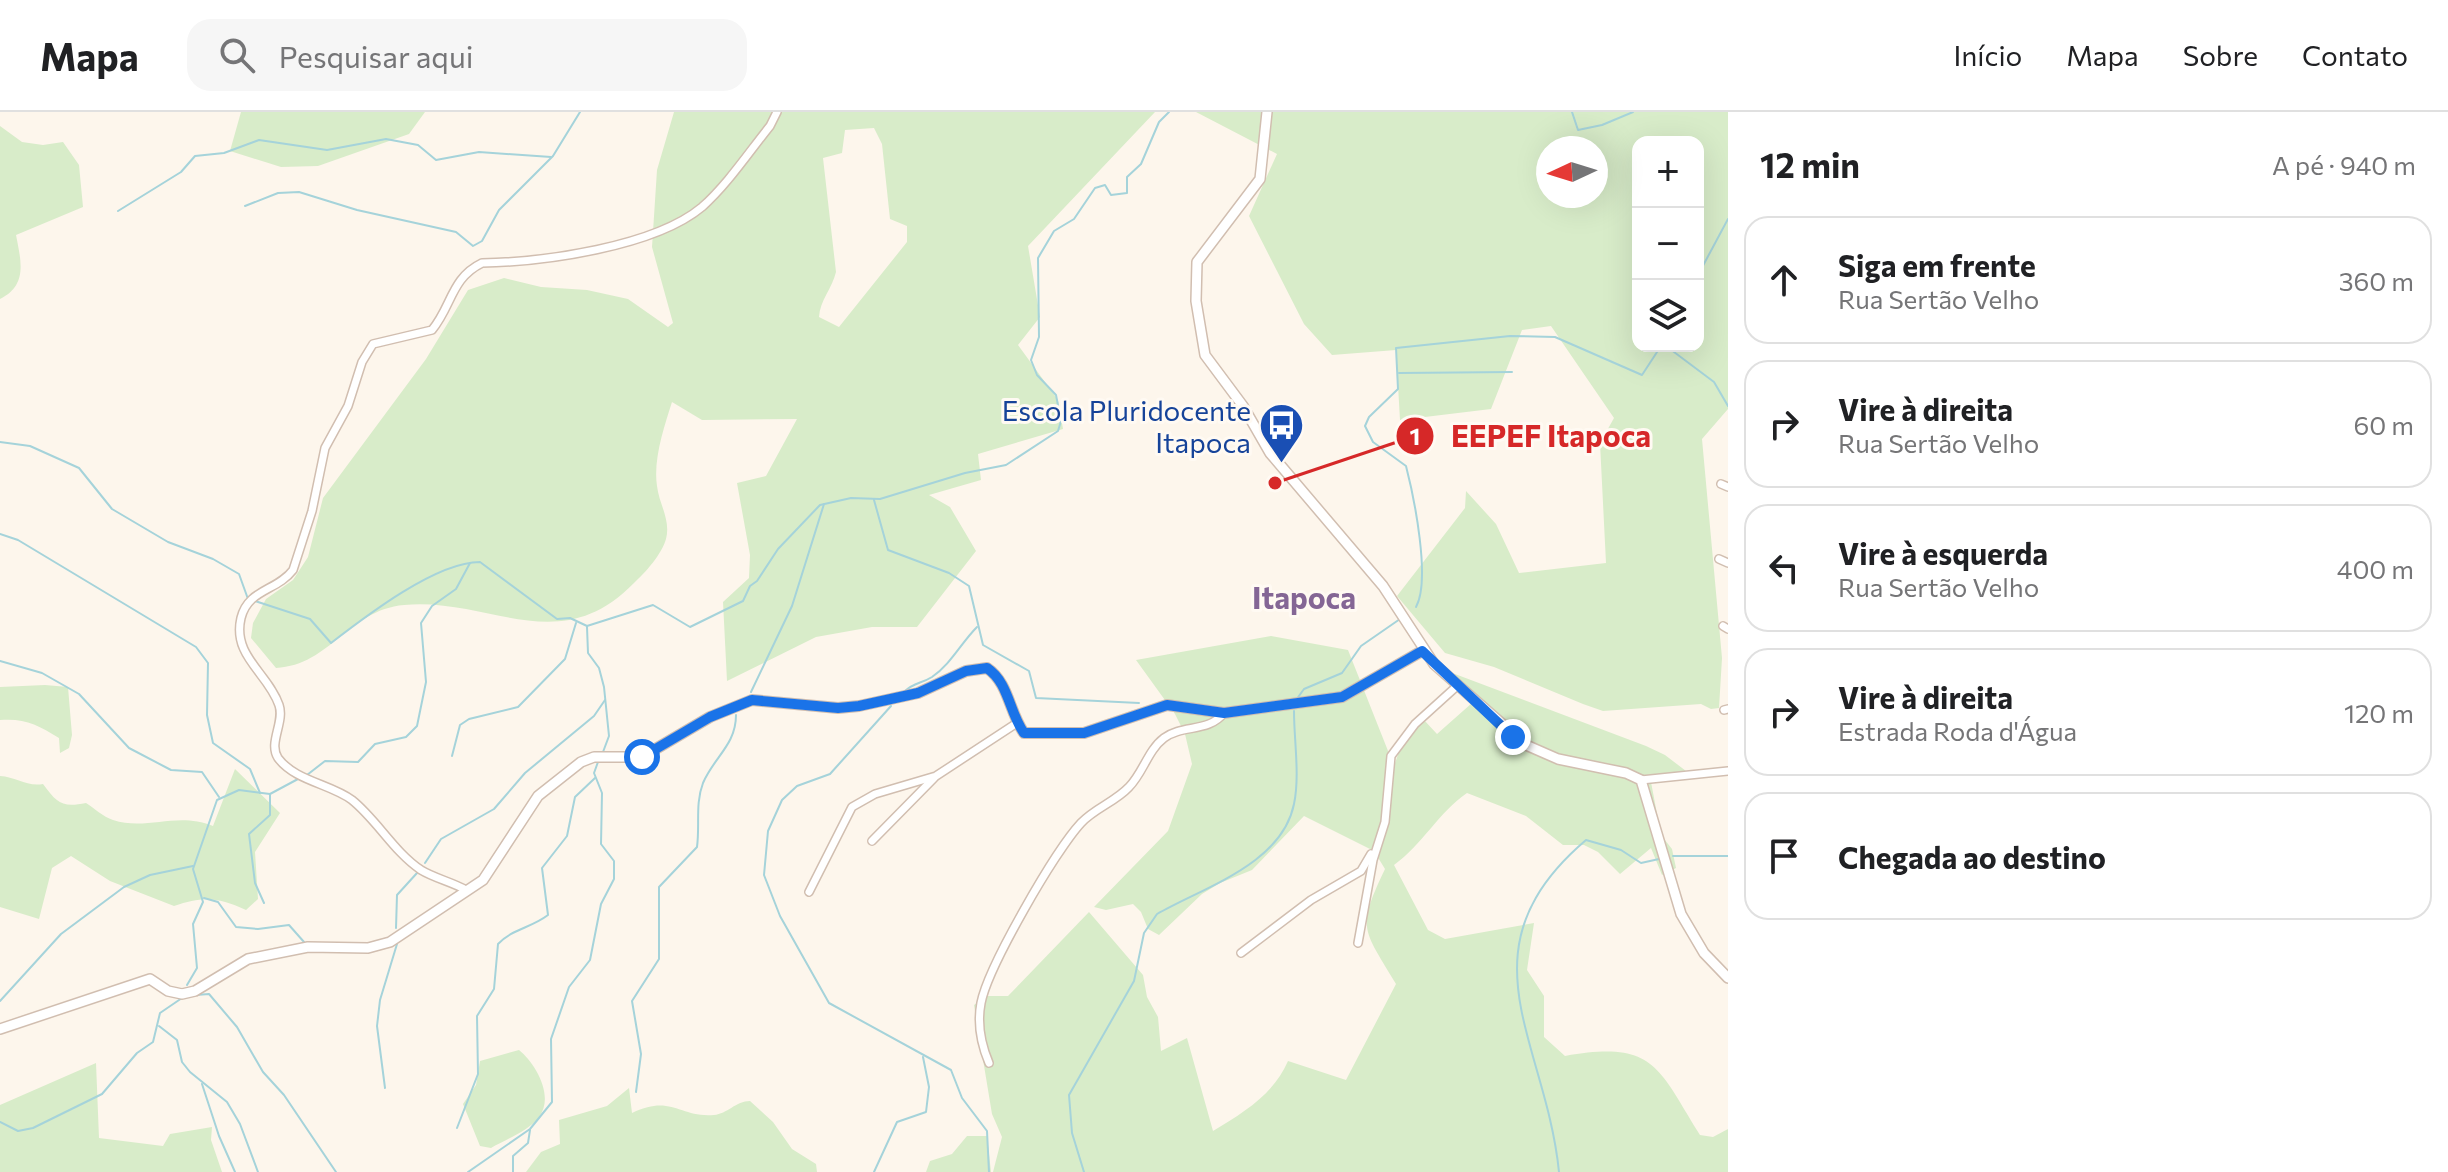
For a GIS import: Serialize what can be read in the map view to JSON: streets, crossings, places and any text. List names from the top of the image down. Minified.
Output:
{"districts":["Itapoca"],"places":{"bus stop":["Escola Pluridocente Itapoca"],"other":["EEPEF Itapoca"]},"north":"left","page":{"header":"Mapa","search":"Pesquisar aqui","nav":["Início","Mapa","Sobre","Contato"],"heading":["12 min","A pé · 940 m"],"map_buttons":["+","−"],"list":[["Siga em frente","Rua Sertão Velho","360 m"],["Vire à direita","Rua Sertão Velho","60 m"],["Vire à esquerda","Rua Sertão Velho","400 m"],["Vire à direita","Estrada Roda d'Água","120 m"],"Chegada ao destino"]}}
